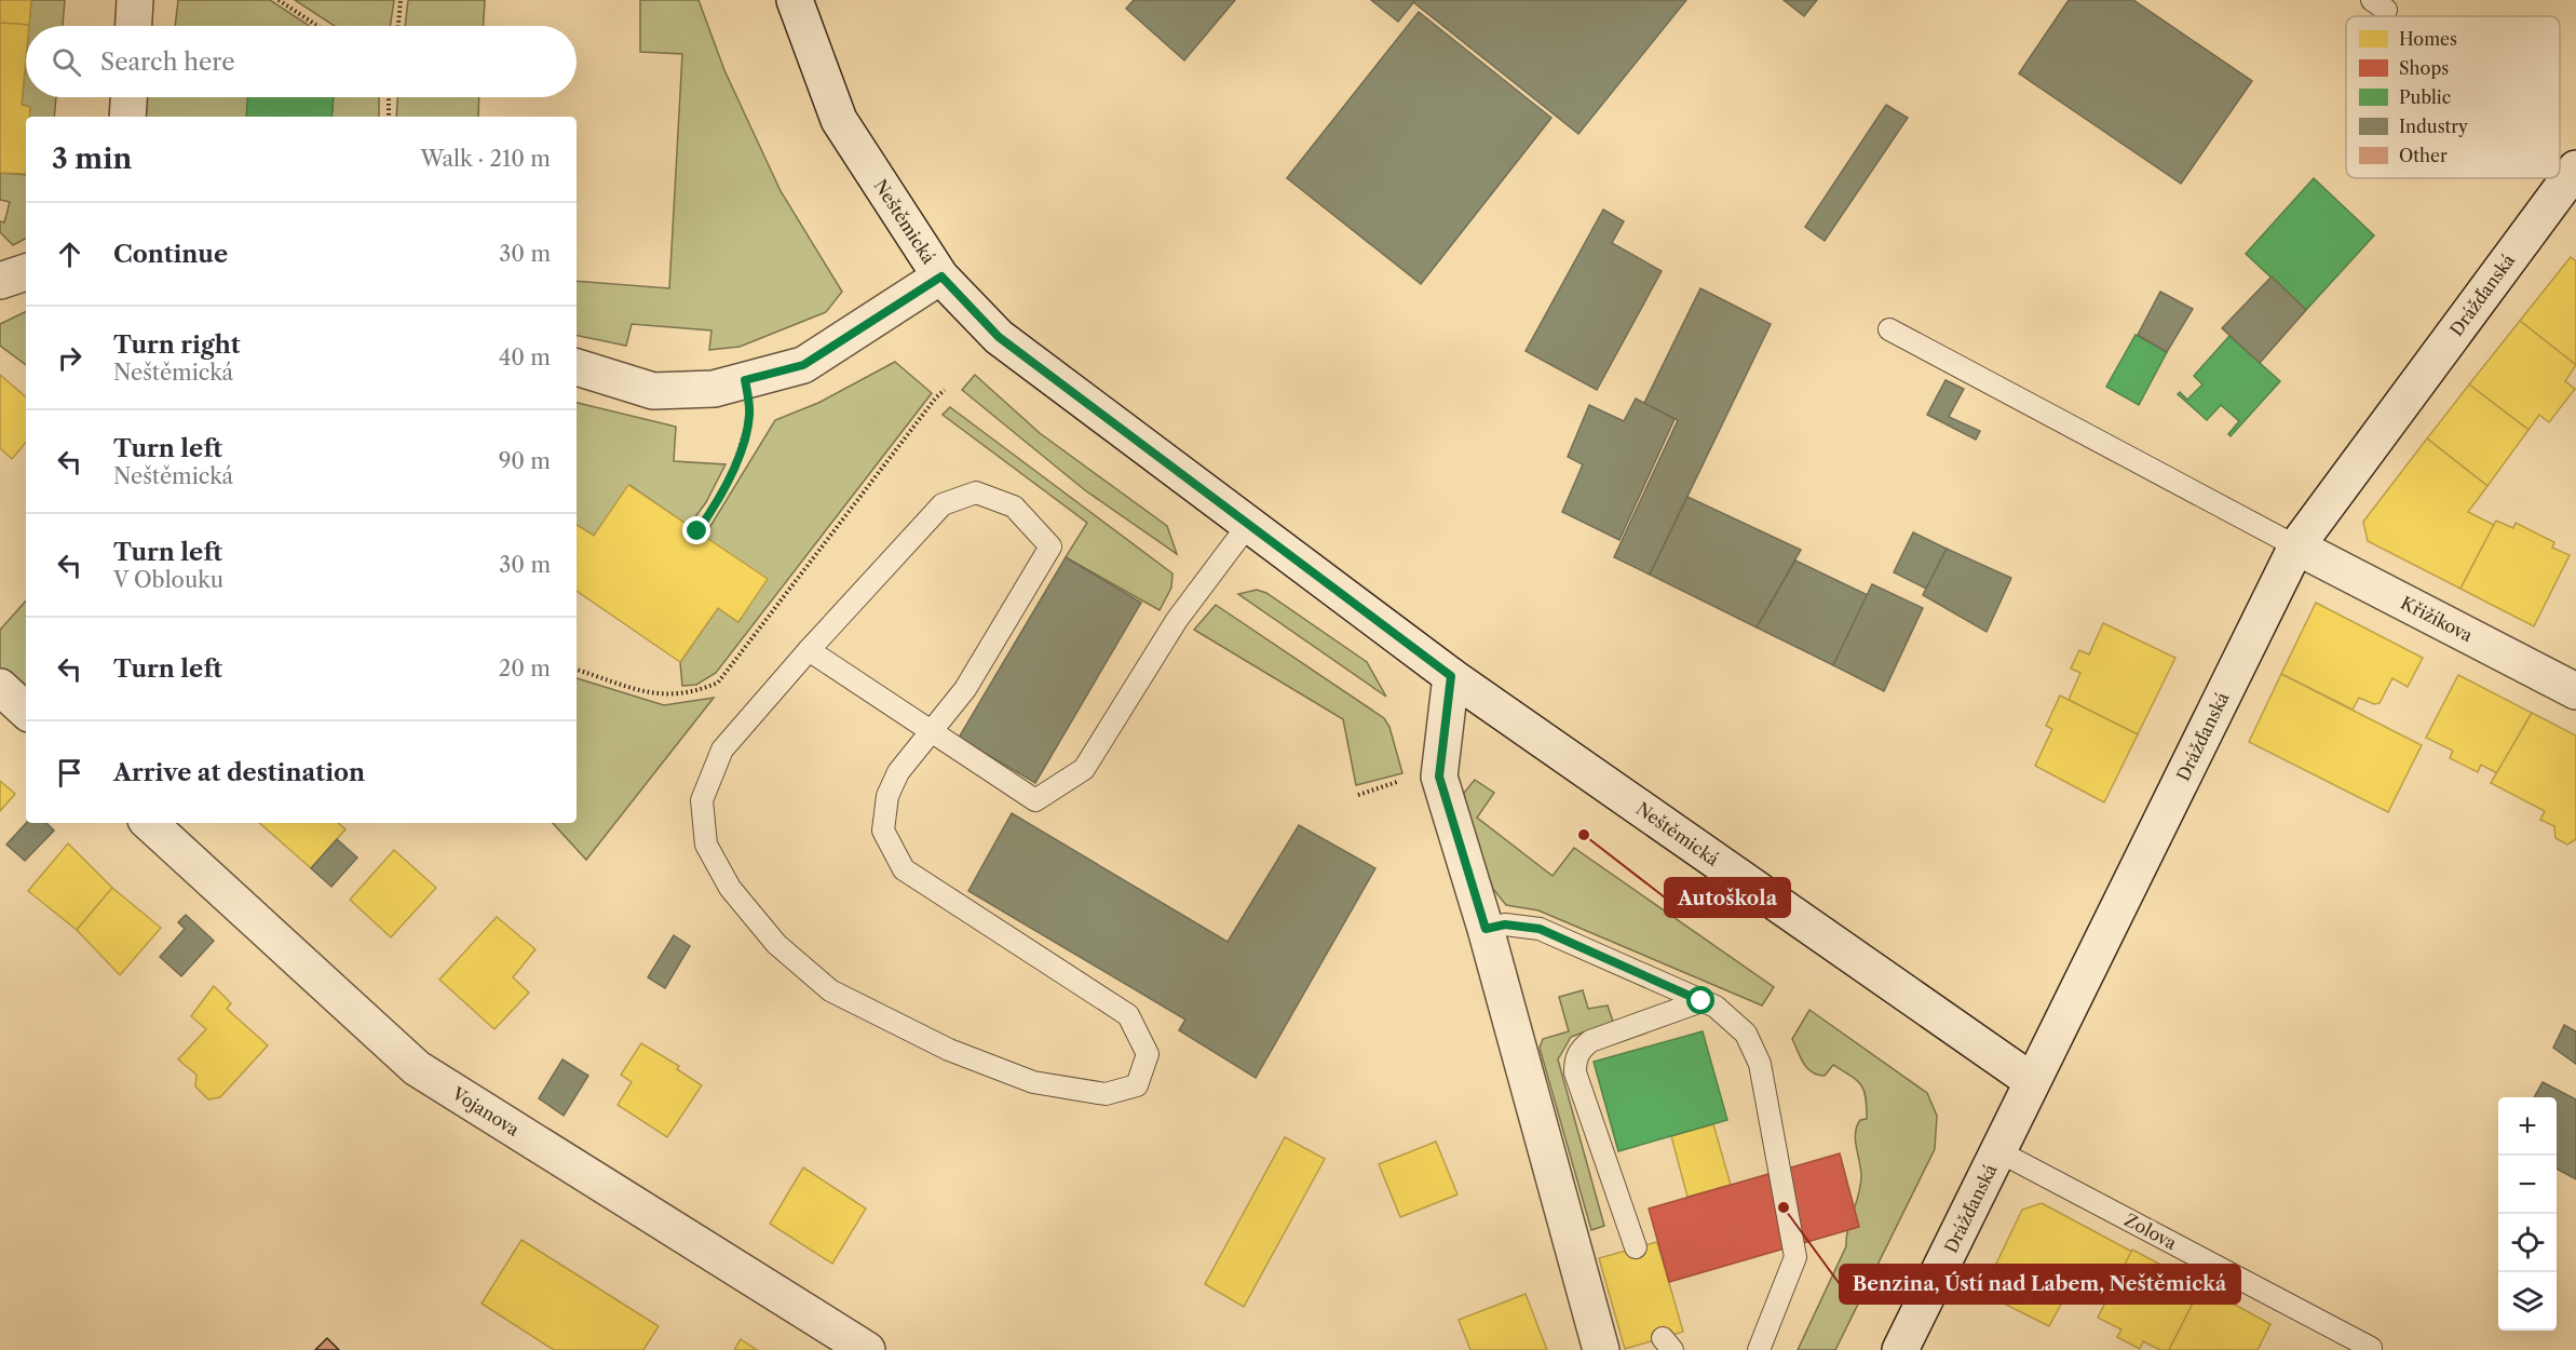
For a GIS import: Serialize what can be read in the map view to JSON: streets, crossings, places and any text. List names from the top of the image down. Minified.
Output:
{"streets":{"street":["Neštěmická","Drážďanská","Křižíkova","Vojanova"],"lane":["Zolova"]},"crossings":[["Neštěmická","Drážďanská"],["Drážďanská","Křižíkova"],["Drážďanská","Zolova"]],"places":["Autoškola","Benzina, Ústí nad Labem, Neštěmická"],"legend":["Homes","Shops","Public","Industry","Other"],"page":{"search":"Search here","heading":["3 min","Walk · 210 m"],"list":[["Continue","30 m"],["Turn right","Neštěmická","40 m"],["Turn left","Neštěmická","90 m"],["Turn left","V Oblouku","30 m"],["Turn left","20 m"],"Arrive at destination"],"map_buttons":["+","−"]}}
